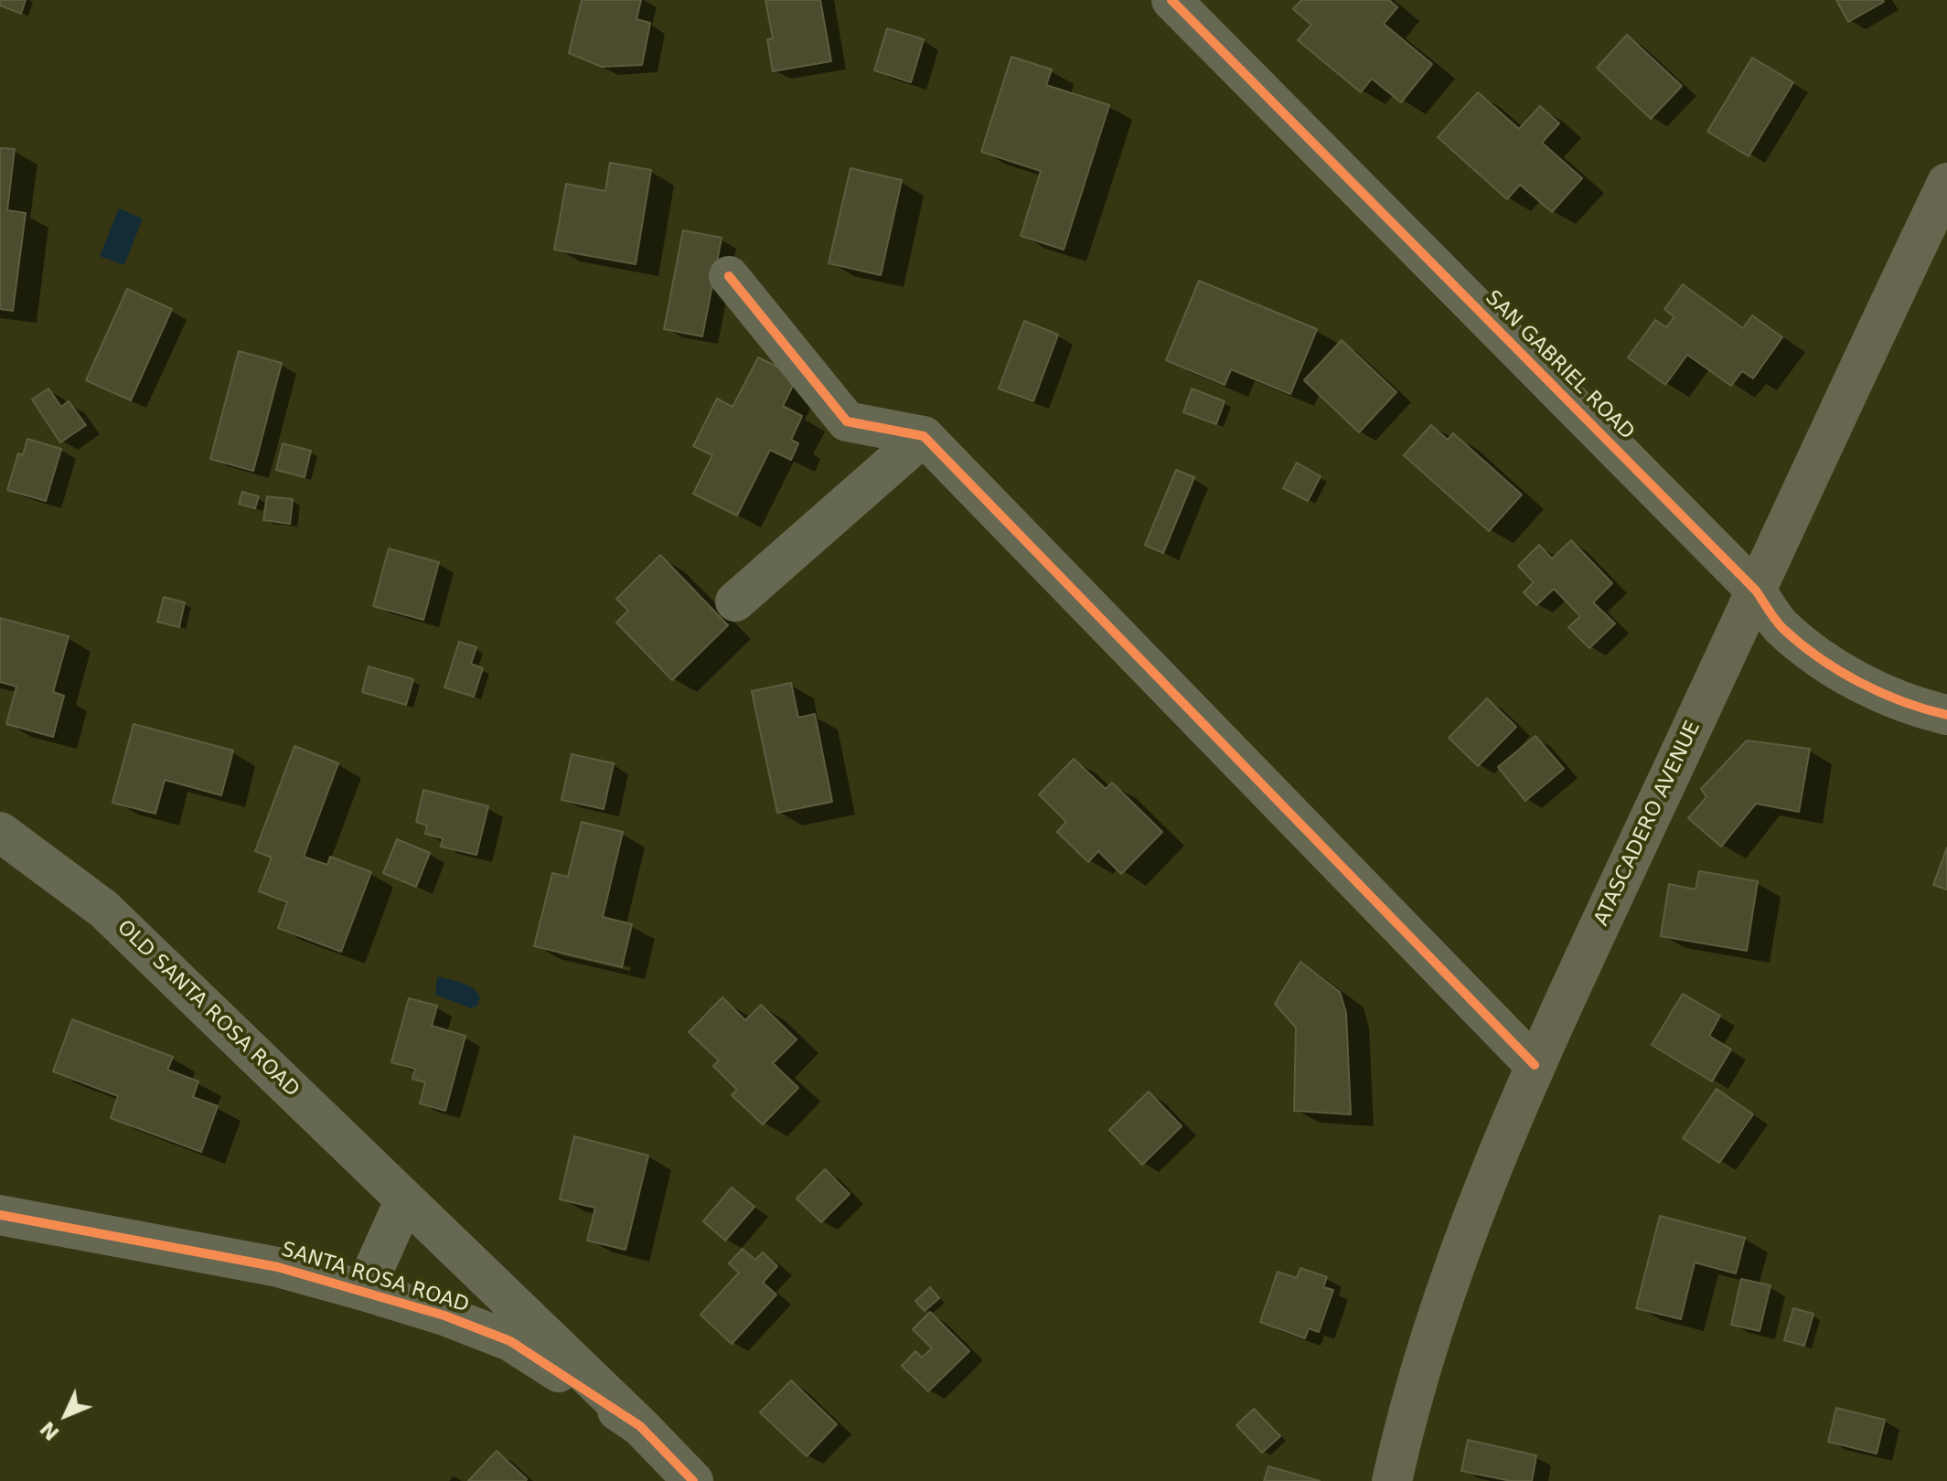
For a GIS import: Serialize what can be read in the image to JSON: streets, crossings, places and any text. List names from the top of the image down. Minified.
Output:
{"streets":{"main road":["ATASCADERO AVENUE"],"street":["SAN GABRIEL ROAD","OLD SANTA ROSA ROAD","SANTA ROSA ROAD"]},"crossings":[["SAN GABRIEL ROAD","ATASCADERO AVENUE"],["OLD SANTA ROSA ROAD","SANTA ROSA ROAD"]],"north":"bottom left"}
